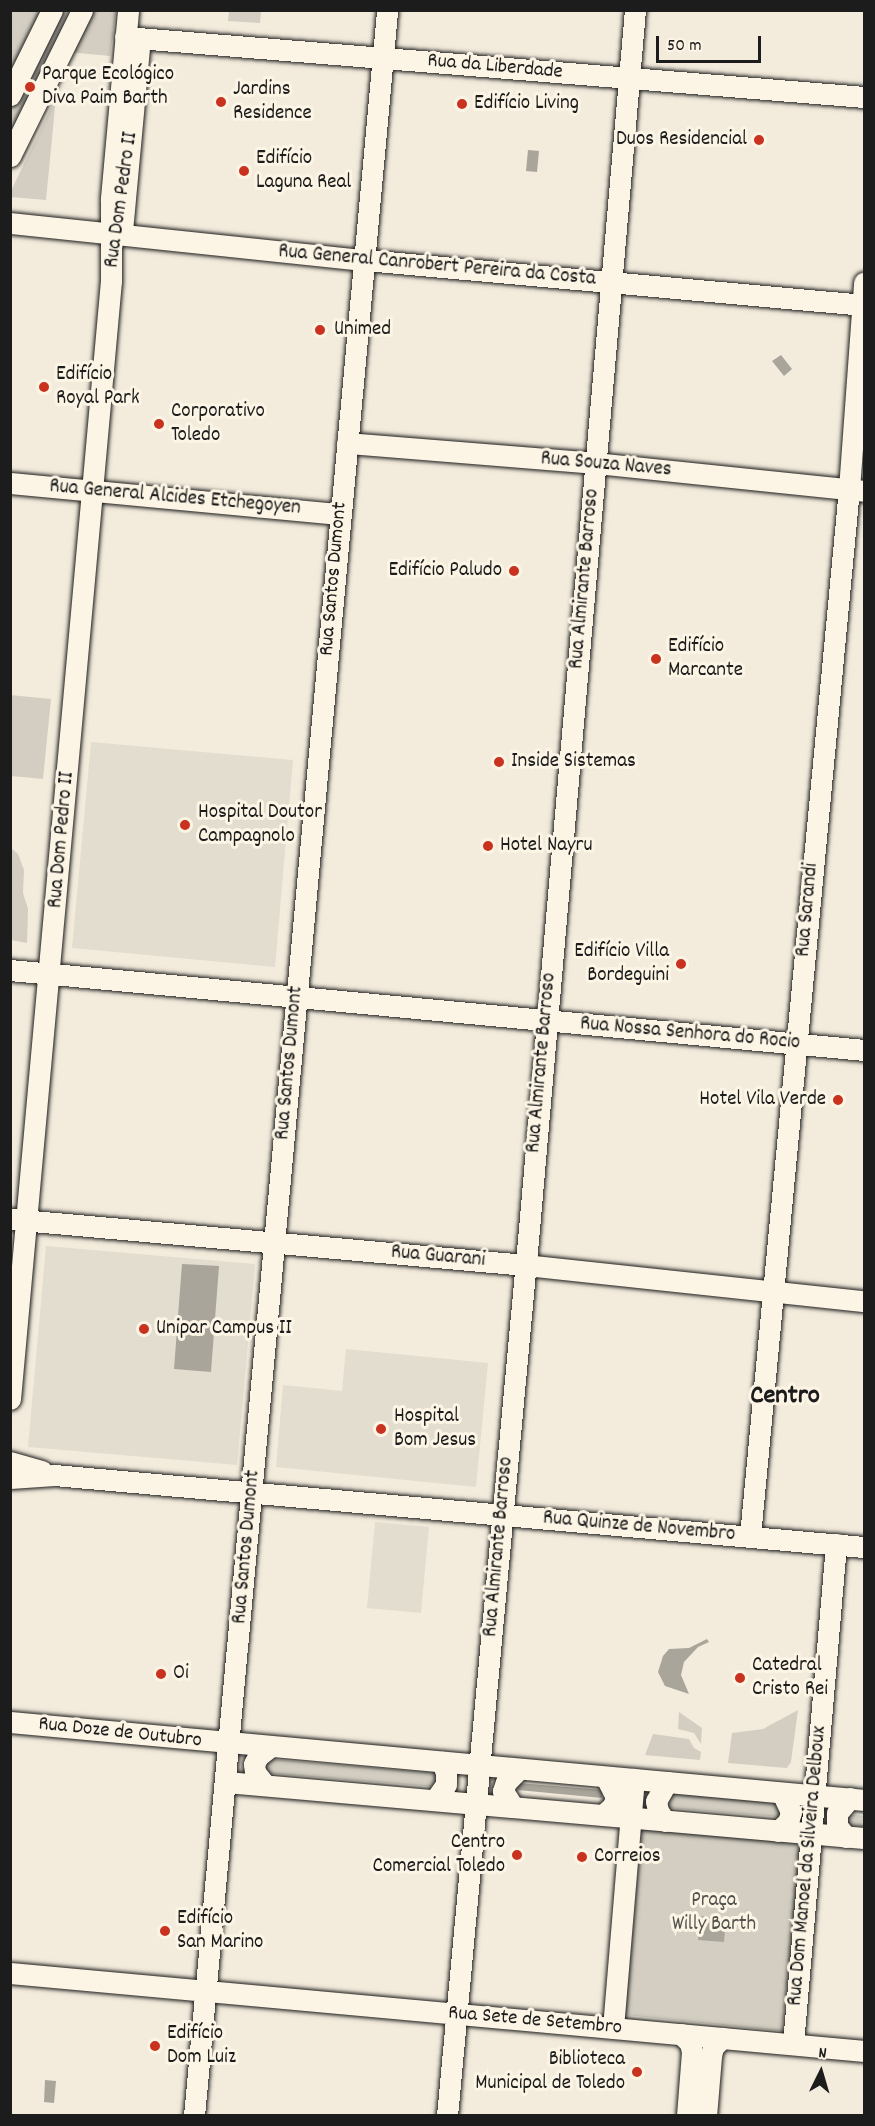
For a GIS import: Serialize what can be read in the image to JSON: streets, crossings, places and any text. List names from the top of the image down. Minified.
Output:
{"streets":{"street":["Rua da Liberdade","Rua Dom Pedro II","Rua General Canrobert Pereira da Costa","Rua Souza Naves","Rua General Alcides Etchegoyen","Rua Santos Dumont","Rua Almirante Barroso","Rua Sarandi","Rua Nossa Senhora do Rocio","Rua Guarani","Rua Quinze de Novembro","Rua Doze de Outubro","Rua Dom Manoel da Silveira Delboux","Rua Sete de Setembro"]},"crossings":[["Rua da Liberdade","Rua Dom Pedro II"],["Rua da Liberdade","Rua Santos Dumont"],["Rua da Liberdade","Rua Almirante Barroso"],["Rua Dom Pedro II","Rua General Canrobert Pereira da Costa"],["Rua Dom Pedro II","Rua General Alcides Etchegoyen"],["Rua Dom Pedro II","Rua Nossa Senhora do Rocio"],["Rua Dom Pedro II","Rua Guarani"],["Rua General Canrobert Pereira da Costa","Rua Santos Dumont"],["Rua General Canrobert Pereira da Costa","Rua Almirante Barroso"],["Rua General Canrobert Pereira da Costa","Rua Sarandi"],["Rua Souza Naves","Rua Santos Dumont"],["Rua Souza Naves","Rua Almirante Barroso"],["Rua Souza Naves","Rua Sarandi"],["Rua General Alcides Etchegoyen","Rua Santos Dumont"],["Rua Santos Dumont","Rua Nossa Senhora do Rocio"],["Rua Santos Dumont","Rua Guarani"],["Rua Santos Dumont","Rua Quinze de Novembro"],["Rua Santos Dumont","Rua Doze de Outubro"],["Rua Santos Dumont","Rua Sete de Setembro"],["Rua Almirante Barroso","Rua Nossa Senhora do Rocio"],["Rua Almirante Barroso","Rua Guarani"],["Rua Almirante Barroso","Rua Quinze de Novembro"],["Rua Almirante Barroso","Rua Doze de Outubro"],["Rua Almirante Barroso","Rua Sete de Setembro"],["Rua Sarandi","Rua Nossa Senhora do Rocio"],["Rua Sarandi","Rua Guarani"],["Rua Sarandi","Rua Quinze de Novembro"],["Rua Quinze de Novembro","Rua Dom Manoel da Silveira Delboux"],["Rua Doze de Outubro","Rua Dom Manoel da Silveira Delboux"],["Rua Dom Manoel da Silveira Delboux","Rua Sete de Setembro"]],"districts":["Centro"],"parks":["Praça Willy Barth"],"places":["Parque Ecológico Diva Paim Barth","Jardins Residence","Edifício Living","Duos Residencial","Edifício Laguna Real","Unimed","Edifício Royal Park","Corporativo Toledo","Edifício Paludo","Edifício Marcante","Inside Sistemas","Hospital Doutor Campagnolo","Hotel Nayru","Edifício Villa Bordeguini","Hotel Vila Verde","Unipar Campus II","Hospital Bom Jesus","Oi","Catedral Cristo Rei","Centro Comercial Toledo","Correios","Edifício San Marino","Edifício Dom Luiz","Biblioteca Municipal de Toledo"],"scale_bar":"50 m","north":"top"}
